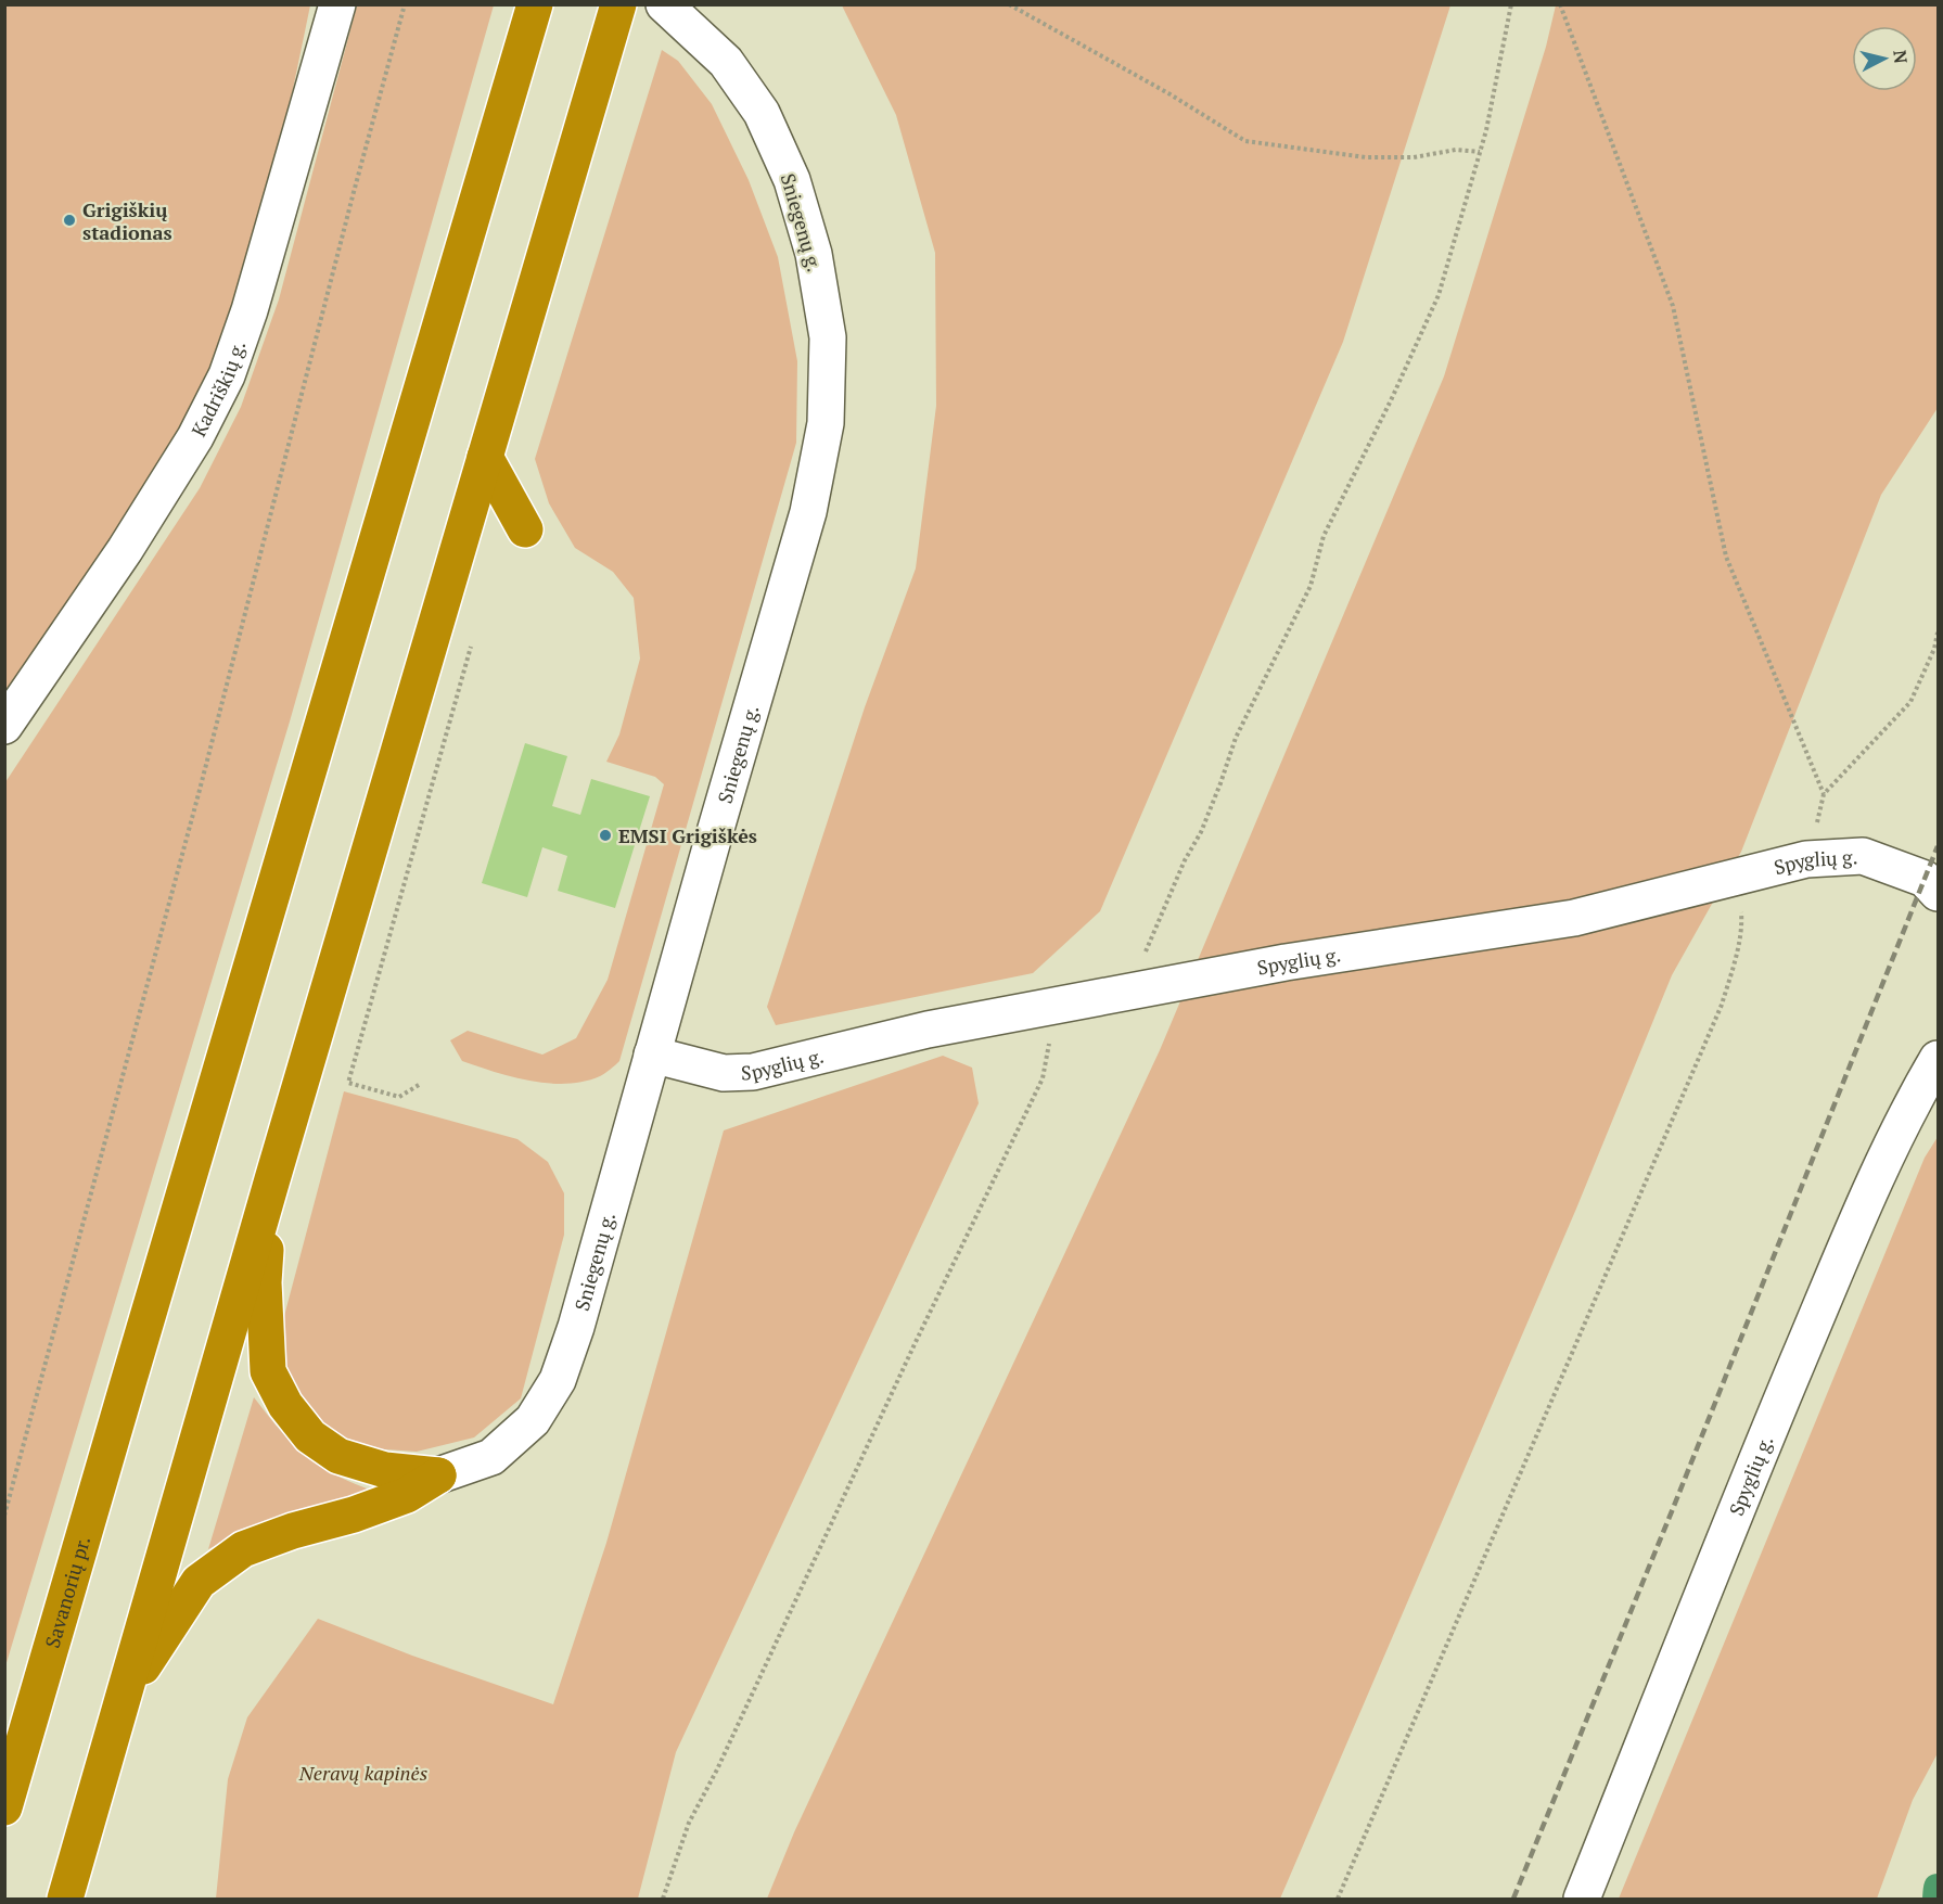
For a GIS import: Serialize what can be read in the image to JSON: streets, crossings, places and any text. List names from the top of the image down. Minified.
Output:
{"streets":{"highway":["Savanorių pr."],"street":["Sniegenų g.","Kadriškių g.","Spyglių g."]},"crossings":[["Sniegenų g.","Spyglių g."]],"parks":["Neravų kapinės"],"places":["Grigiškių stadionas","EMSI Grigiškės"],"north":"right"}
